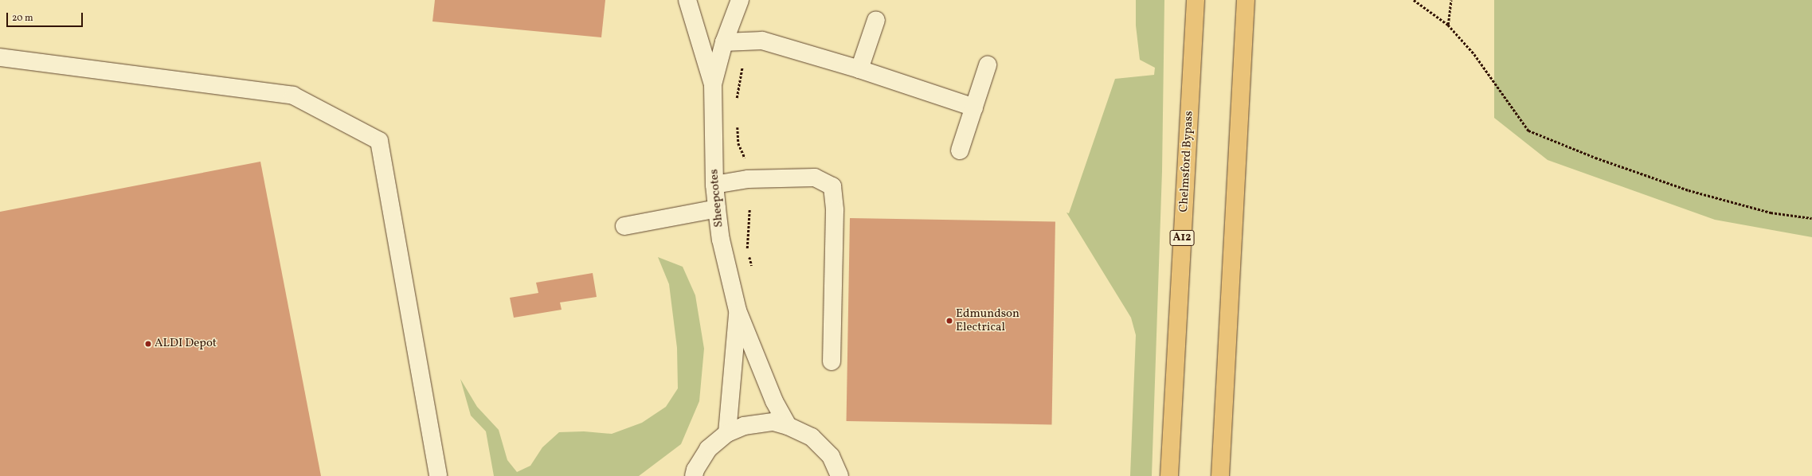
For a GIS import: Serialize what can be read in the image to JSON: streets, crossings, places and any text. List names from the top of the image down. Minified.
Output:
{"streets":{"highway":["Chelmsford Bypass","A12"],"street":["Sheepcotes"]},"places":["Edmundson Electrical","ALDI Depot"],"scale_bar":"20 m"}
